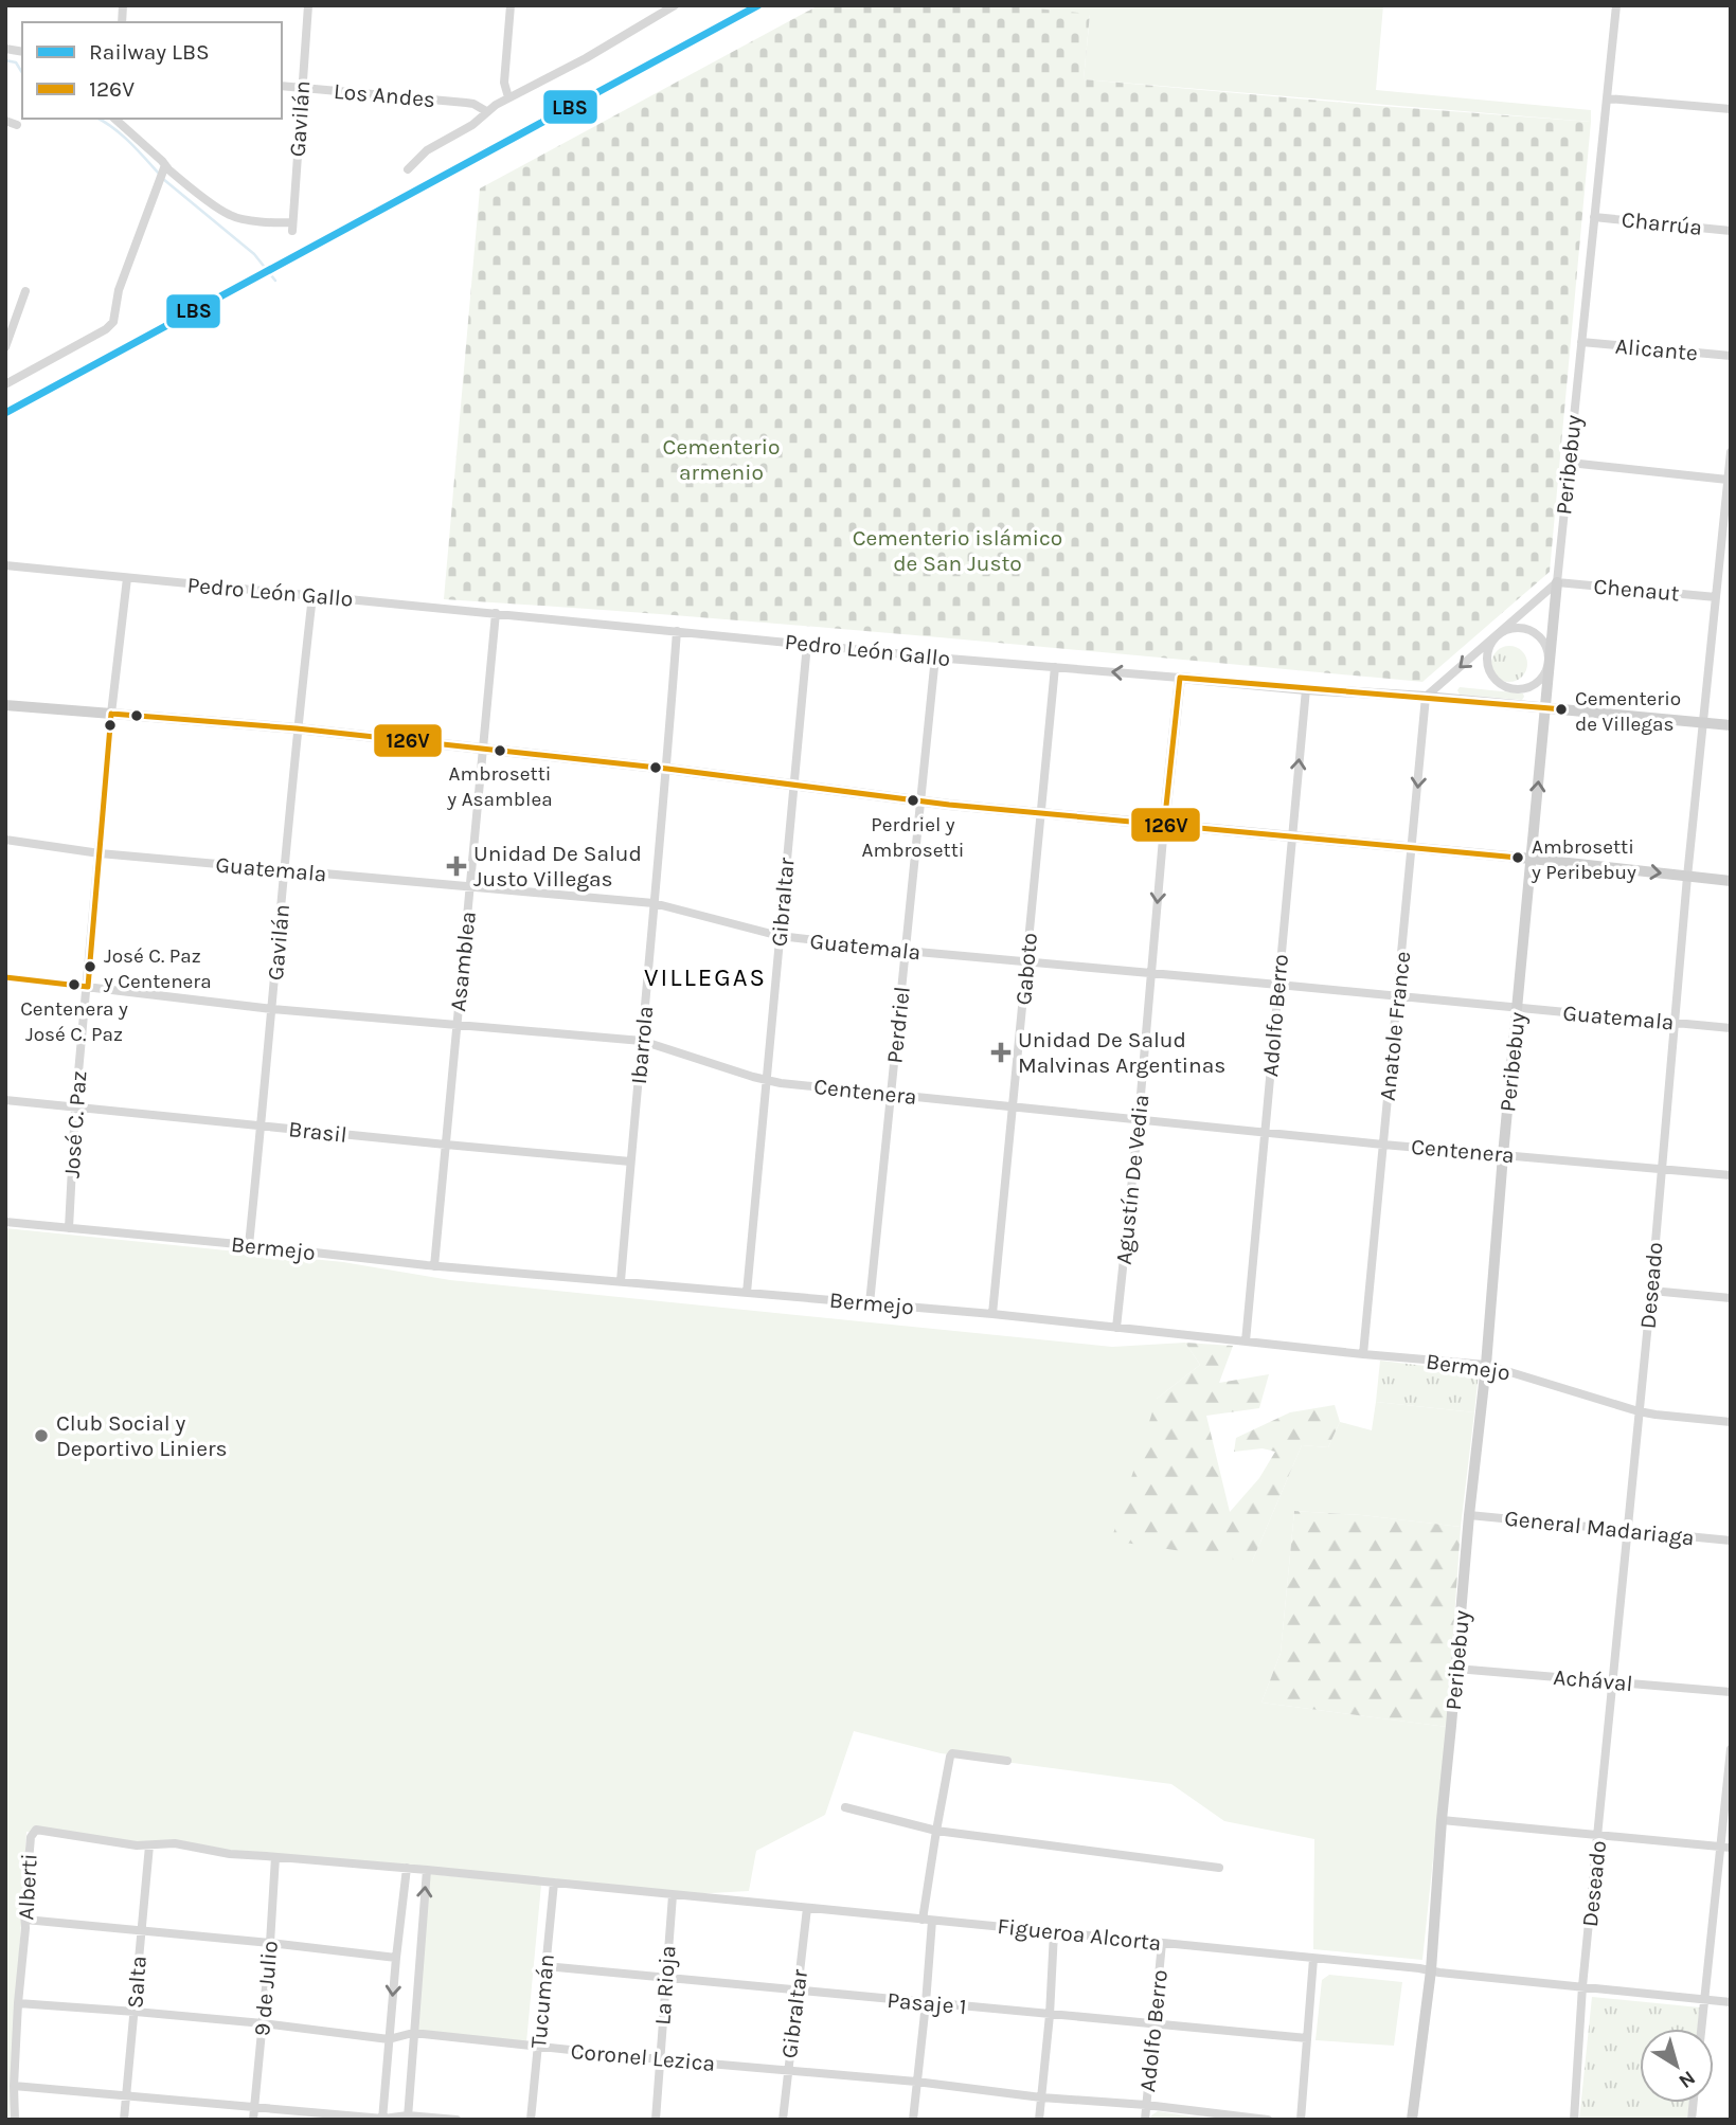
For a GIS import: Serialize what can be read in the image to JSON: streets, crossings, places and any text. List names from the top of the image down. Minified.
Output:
{"streets":{"street":["Los Andes","Gavilán","Charrúa","Alicante","Peribebuy","Chenaut","Pedro León Gallo","Guatemala","Gibraltar","Asamblea","Gaboto","Adolfo Berro","Perdriel","Anatole France","Ibarrola","Centenera","José C. Paz","Brasil","Agustín De Vedia","Bermejo","Deseado","General Madariaga","Achával","Alberti","Figueroa Alcorta","Salta","La Rioja","9 de Julio","Tucumán","Pasaje 1","Coronel Lezica"]},"crossings":[["Los Andes","Gavilán"],["Gavilán","Pedro León Gallo"],["Gavilán","Guatemala"],["Gavilán","Centenera"],["Gavilán","Brasil"],["Gavilán","Bermejo"],["Charrúa","Peribebuy"],["Alicante","Peribebuy"],["Peribebuy","Chenaut"],["Peribebuy","Pedro León Gallo"],["Peribebuy","Guatemala"],["Peribebuy","Centenera"],["Peribebuy","Bermejo"],["Peribebuy","General Madariaga"],["Peribebuy","Achával"],["Peribebuy","Figueroa Alcorta"],["Chenaut","Deseado"],["Pedro León Gallo","Gibraltar"],["Pedro León Gallo","Asamblea"],["Pedro León Gallo","Gaboto"],["Pedro León Gallo","Adolfo Berro"],["Pedro León Gallo","Perdriel"],["Pedro León Gallo","Anatole France"],["Pedro León Gallo","Ibarrola"],["Pedro León Gallo","José C. Paz"],["Pedro León Gallo","Agustín De Vedia"],["Pedro León Gallo","Deseado"],["Guatemala","Gibraltar"],["Guatemala","Asamblea"],["Guatemala","Gaboto"],["Guatemala","Adolfo Berro"],["Guatemala","Perdriel"],["Guatemala","Anatole France"],["Guatemala","Ibarrola"],["Guatemala","José C. Paz"],["Guatemala","Agustín De Vedia"],["Guatemala","Deseado"],["Gibraltar","Centenera"],["Gibraltar","Bermejo"],["Gibraltar","Figueroa Alcorta"],["Gibraltar","Pasaje 1"],["Gibraltar","Coronel Lezica"],["Asamblea","Centenera"],["Asamblea","Brasil"],["Asamblea","Bermejo"],["Gaboto","Centenera"],["Gaboto","Bermejo"],["Adolfo Berro","Centenera"],["Adolfo Berro","Bermejo"],["Adolfo Berro","Figueroa Alcorta"],["Adolfo Berro","Pasaje 1"],["Adolfo Berro","Coronel Lezica"],["Perdriel","Centenera"],["Perdriel","Bermejo"],["Anatole France","Centenera"],["Anatole France","Bermejo"],["Ibarrola","Centenera"],["Ibarrola","Brasil"],["Ibarrola","Bermejo"],["Centenera","José C. Paz"],["Centenera","Agustín De Vedia"],["Centenera","Deseado"],["José C. Paz","Brasil"],["José C. Paz","Bermejo"],["Agustín De Vedia","Bermejo"],["Bermejo","Deseado"],["Deseado","General Madariaga"],["Deseado","Achával"],["Deseado","Figueroa Alcorta"],["Alberti","Figueroa Alcorta"],["Alberti","Coronel Lezica"],["Figueroa Alcorta","Salta"],["Figueroa Alcorta","La Rioja"],["Figueroa Alcorta","9 de Julio"],["Figueroa Alcorta","Tucumán"],["Salta","Coronel Lezica"],["La Rioja","Pasaje 1"],["La Rioja","Coronel Lezica"],["9 de Julio","Coronel Lezica"],["Tucumán","Pasaje 1"],["Tucumán","Coronel Lezica"]],"districts":["VILLEGAS"],"parks":["Cementerio armenio","Cementerio islámico de San Justo"],"places":{"other":["Cementerio de Villegas","Ambrosetti y Asamblea","Perdriel y Ambrosetti","Ambrosetti y Peribebuy","José C. Paz y Centenera","Centenera y José C. Paz","Club Social y Deportivo Liniers"],"health":["Unidad De Salud Justo Villegas","Unidad De Salud Malvinas Argentinas"]},"lines":["rail line LBS","transit line 126V"],"legend":["Railway LBS","126V"],"north":"bottom right"}
